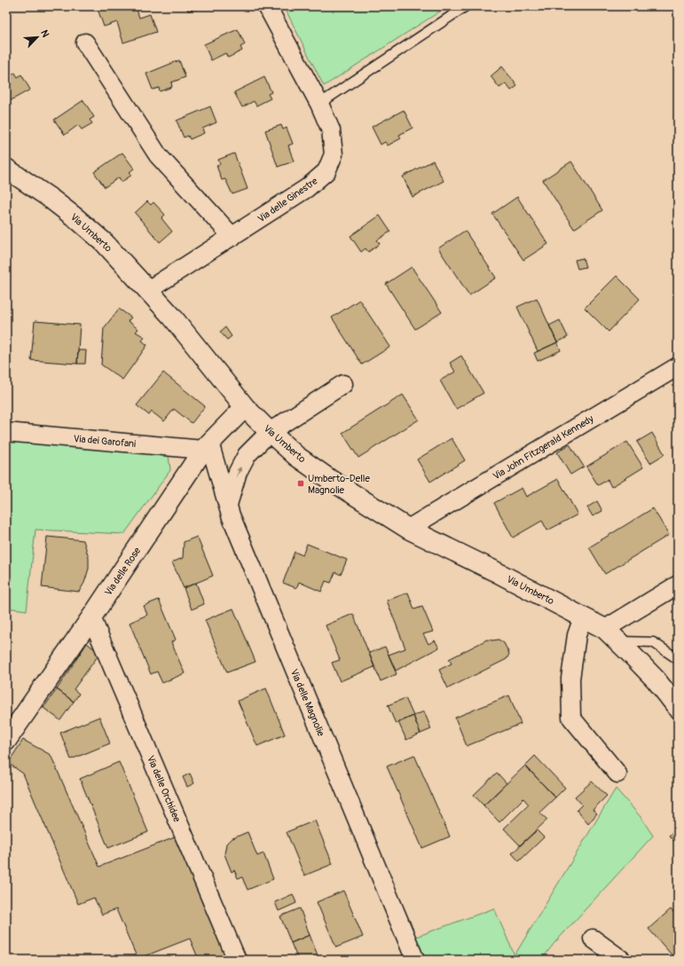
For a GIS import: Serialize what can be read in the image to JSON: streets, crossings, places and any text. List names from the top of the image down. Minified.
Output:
{"streets":{"main road":["Via Umberto","Via delle Rose"],"street":["Via delle Ginestre","Via dei Garofani","Via John Fitzgerald Kennedy","Via delle Magnolie","Via delle Orchidee"]},"crossings":[["Via delle Ginestre","Via Umberto"],["Via Umberto","Via John Fitzgerald Kennedy"],["Via Umberto","Via delle Rose"],["Via dei Garofani","Via delle Rose"],["Via dei Garofani","Via delle Magnolie"],["Via delle Rose","Via delle Magnolie"],["Via delle Rose","Via delle Orchidee"]],"places":{"transit":["Umberto-Delle Magnolie"]},"north":"top right"}
